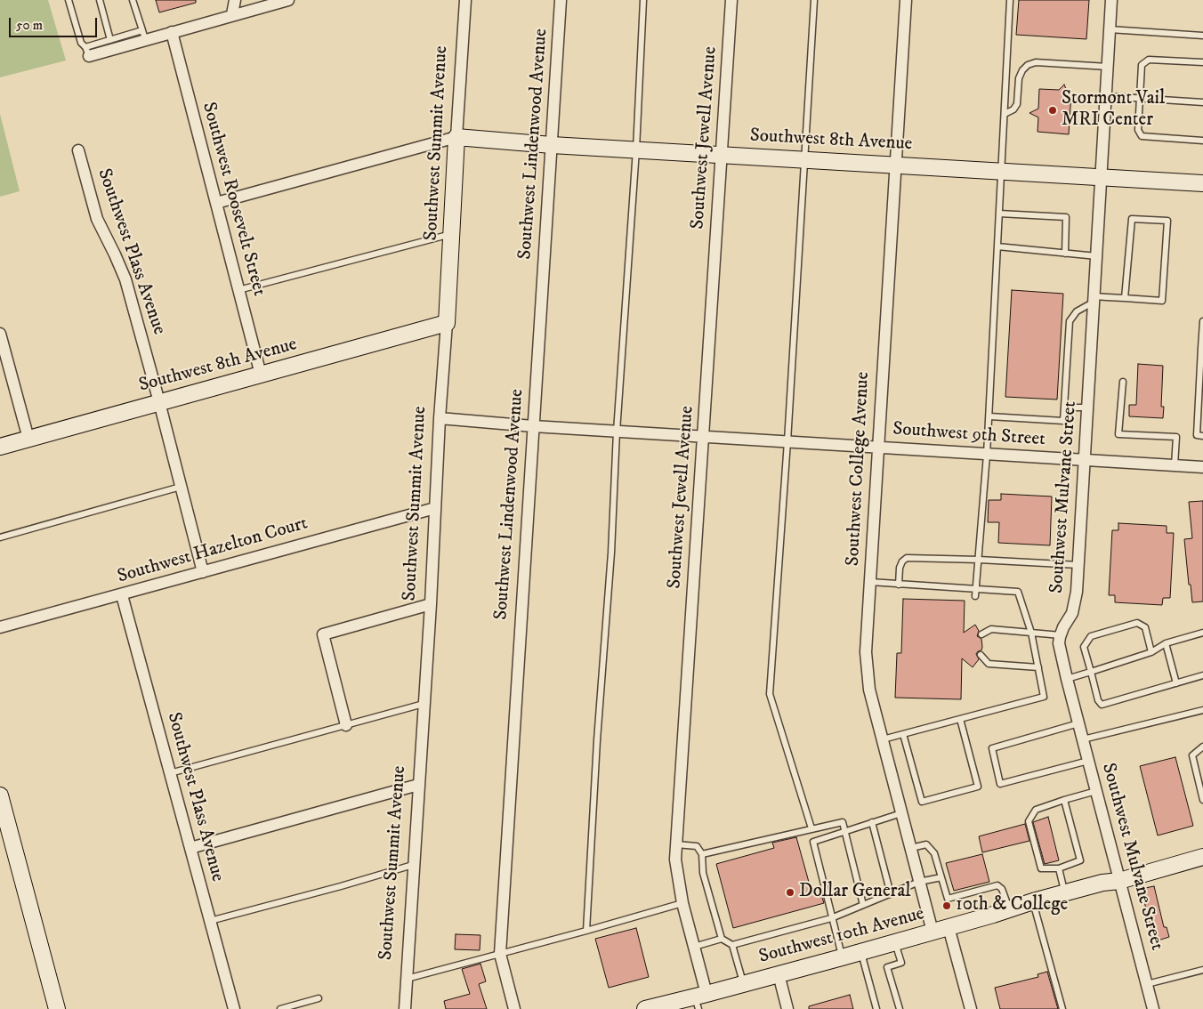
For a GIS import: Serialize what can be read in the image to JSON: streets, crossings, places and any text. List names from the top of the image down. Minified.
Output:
{"streets":{"street":["Southwest Jewell Avenue","Southwest 8th Avenue","Southwest Summit Avenue","Southwest Lindenwood Avenue","Southwest Roosevelt Street","Southwest Plass Avenue","Southwest 9th Street","Southwest College Avenue","Southwest Mulvane Street","Southwest Hazelton Court","Southwest 10th Avenue"]},"crossings":[["Southwest Jewell Avenue","Southwest 8th Avenue"],["Southwest Jewell Avenue","Southwest 9th Street"],["Southwest Jewell Avenue","Southwest 10th Avenue"],["Southwest 8th Avenue","Southwest Summit Avenue"],["Southwest 8th Avenue","Southwest Lindenwood Avenue"],["Southwest 8th Avenue","Southwest Roosevelt Street"],["Southwest 8th Avenue","Southwest Plass Avenue"],["Southwest 8th Avenue","Southwest College Avenue"],["Southwest 8th Avenue","Southwest Mulvane Street"],["Southwest Summit Avenue","Southwest 9th Street"],["Southwest Summit Avenue","Southwest Hazelton Court"],["Southwest Lindenwood Avenue","Southwest 9th Street"],["Southwest Plass Avenue","Southwest Hazelton Court"],["Southwest 9th Street","Southwest College Avenue"],["Southwest 9th Street","Southwest Mulvane Street"],["Southwest College Avenue","Southwest 10th Avenue"],["Southwest Mulvane Street","Southwest 10th Avenue"]],"places":["Stormont Vail MRI Center","Dollar General","10th & College"],"scale_bar":"50 m"}
